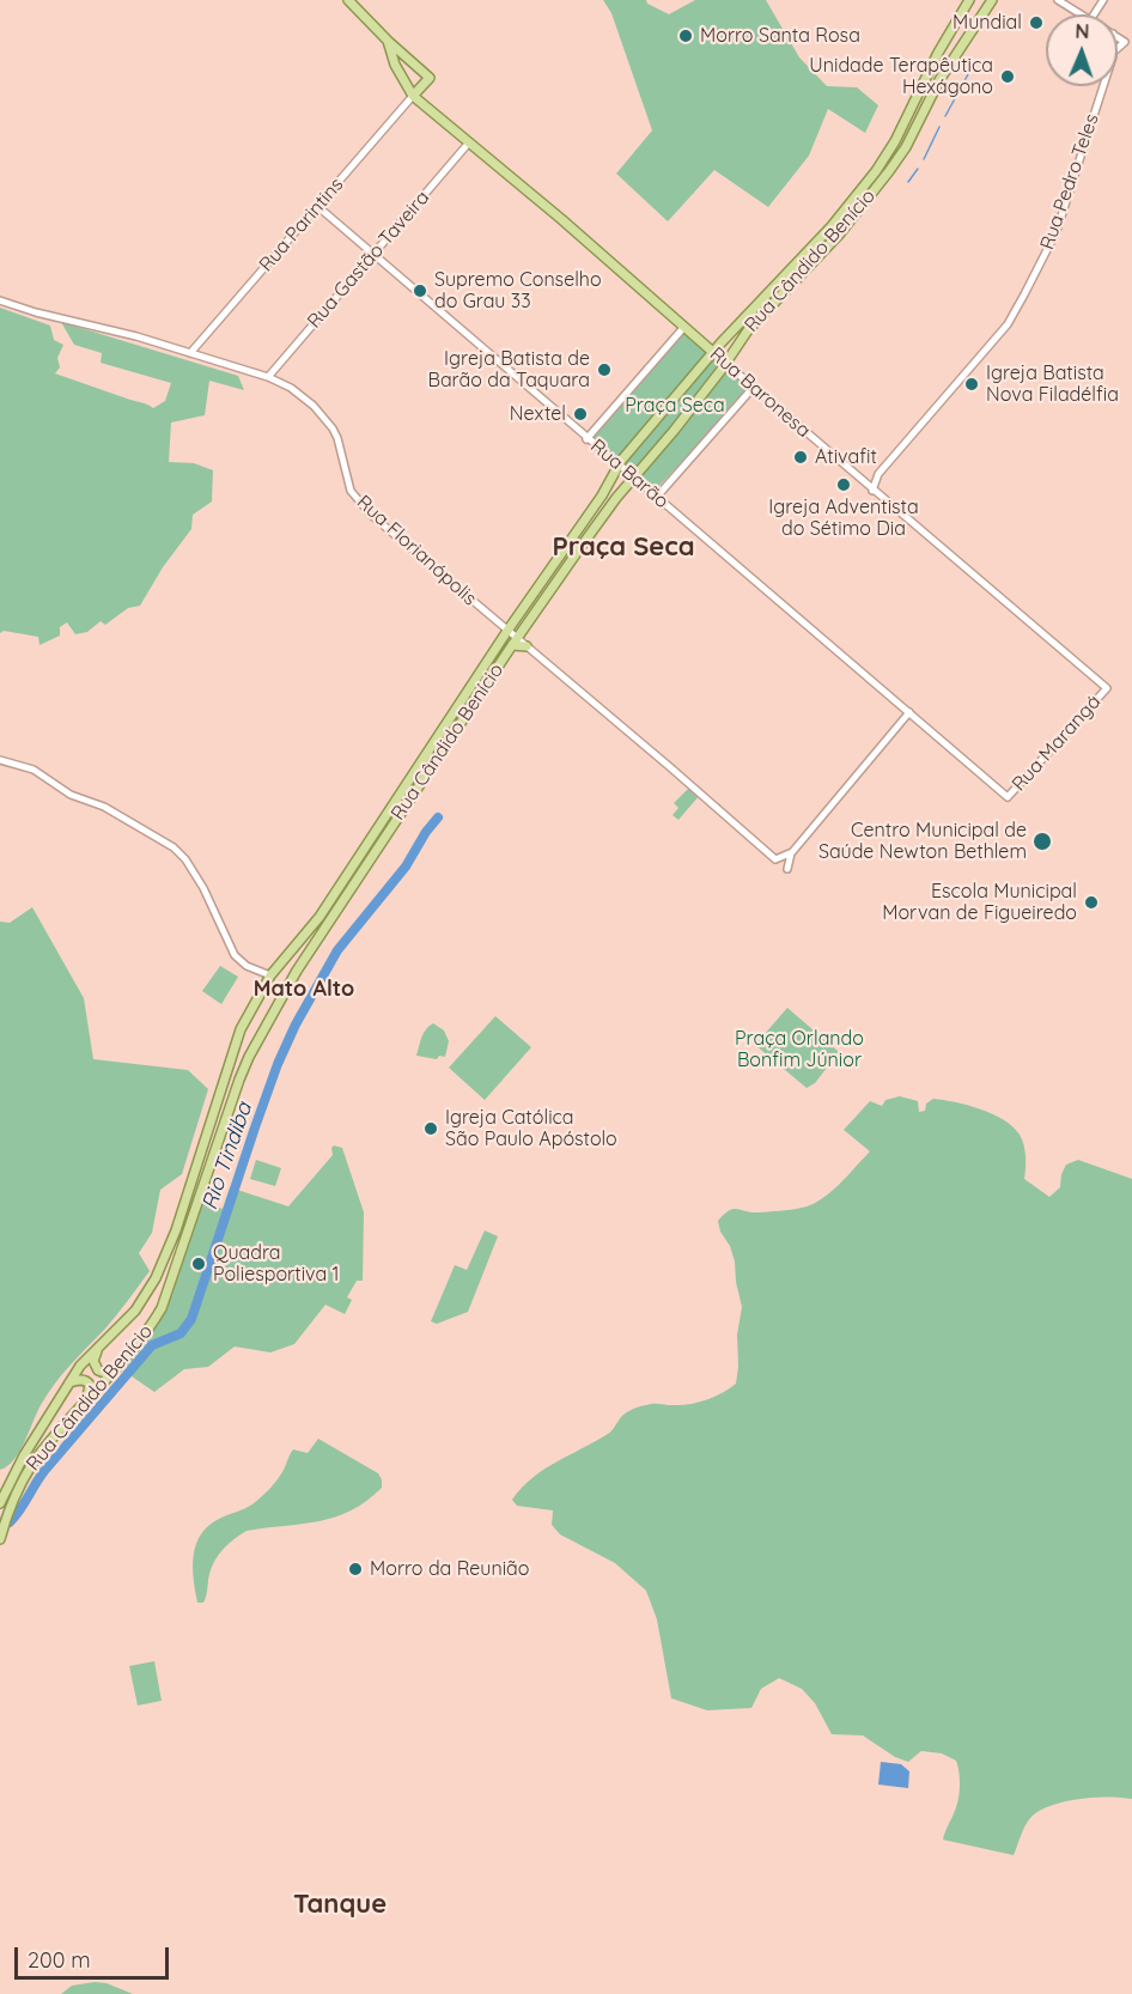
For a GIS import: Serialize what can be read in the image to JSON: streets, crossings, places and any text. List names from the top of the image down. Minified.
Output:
{"streets":{"main road":["Rua Cândido Benício","Rua Baronesa"],"street":["Rua Pedro Teles","Rua Parintins","Rua Gastão Taveira","Rua Barão","Rua Florianópolis","Rua Marangá"]},"crossings":[["Rua Pedro Teles","Rua Baronesa"],["Rua Parintins","Rua Baronesa"],["Rua Parintins","Rua Barão"],["Rua Parintins","Rua Florianópolis"],["Rua Gastão Taveira","Rua Baronesa"],["Rua Gastão Taveira","Rua Barão"],["Rua Gastão Taveira","Rua Florianópolis"],["Rua Cândido Benício","Rua Baronesa"],["Rua Cândido Benício","Rua Barão"],["Rua Cândido Benício","Rua Florianópolis"],["Rua Baronesa","Rua Marangá"],["Rua Barão","Rua Marangá"]],"districts":["Praça Seca","Mato Alto","Tanque"],"water":["Rio Tindiba"],"parks":["Praça Seca","Praça Orlando Bonfim Júnior"],"places":["Mundial","Morro Santa Rosa","Unidade Terapêutica Hexágono","Supremo Conselho do Grau 33","Igreja Batista de Barão da Taquara","Igreja Batista Nova Filadélfia","Nextel","Ativafit","Igreja Adventista do Sétimo Dia","Centro Municipal de Saúde Newton Bethlem","Escola Municipal Morvan de Figueiredo","Igreja Católica São Paulo Apóstolo","Quadra Poliesportiva 1","Morro da Reunião"],"scale_bar":"200 m","north":"top"}
